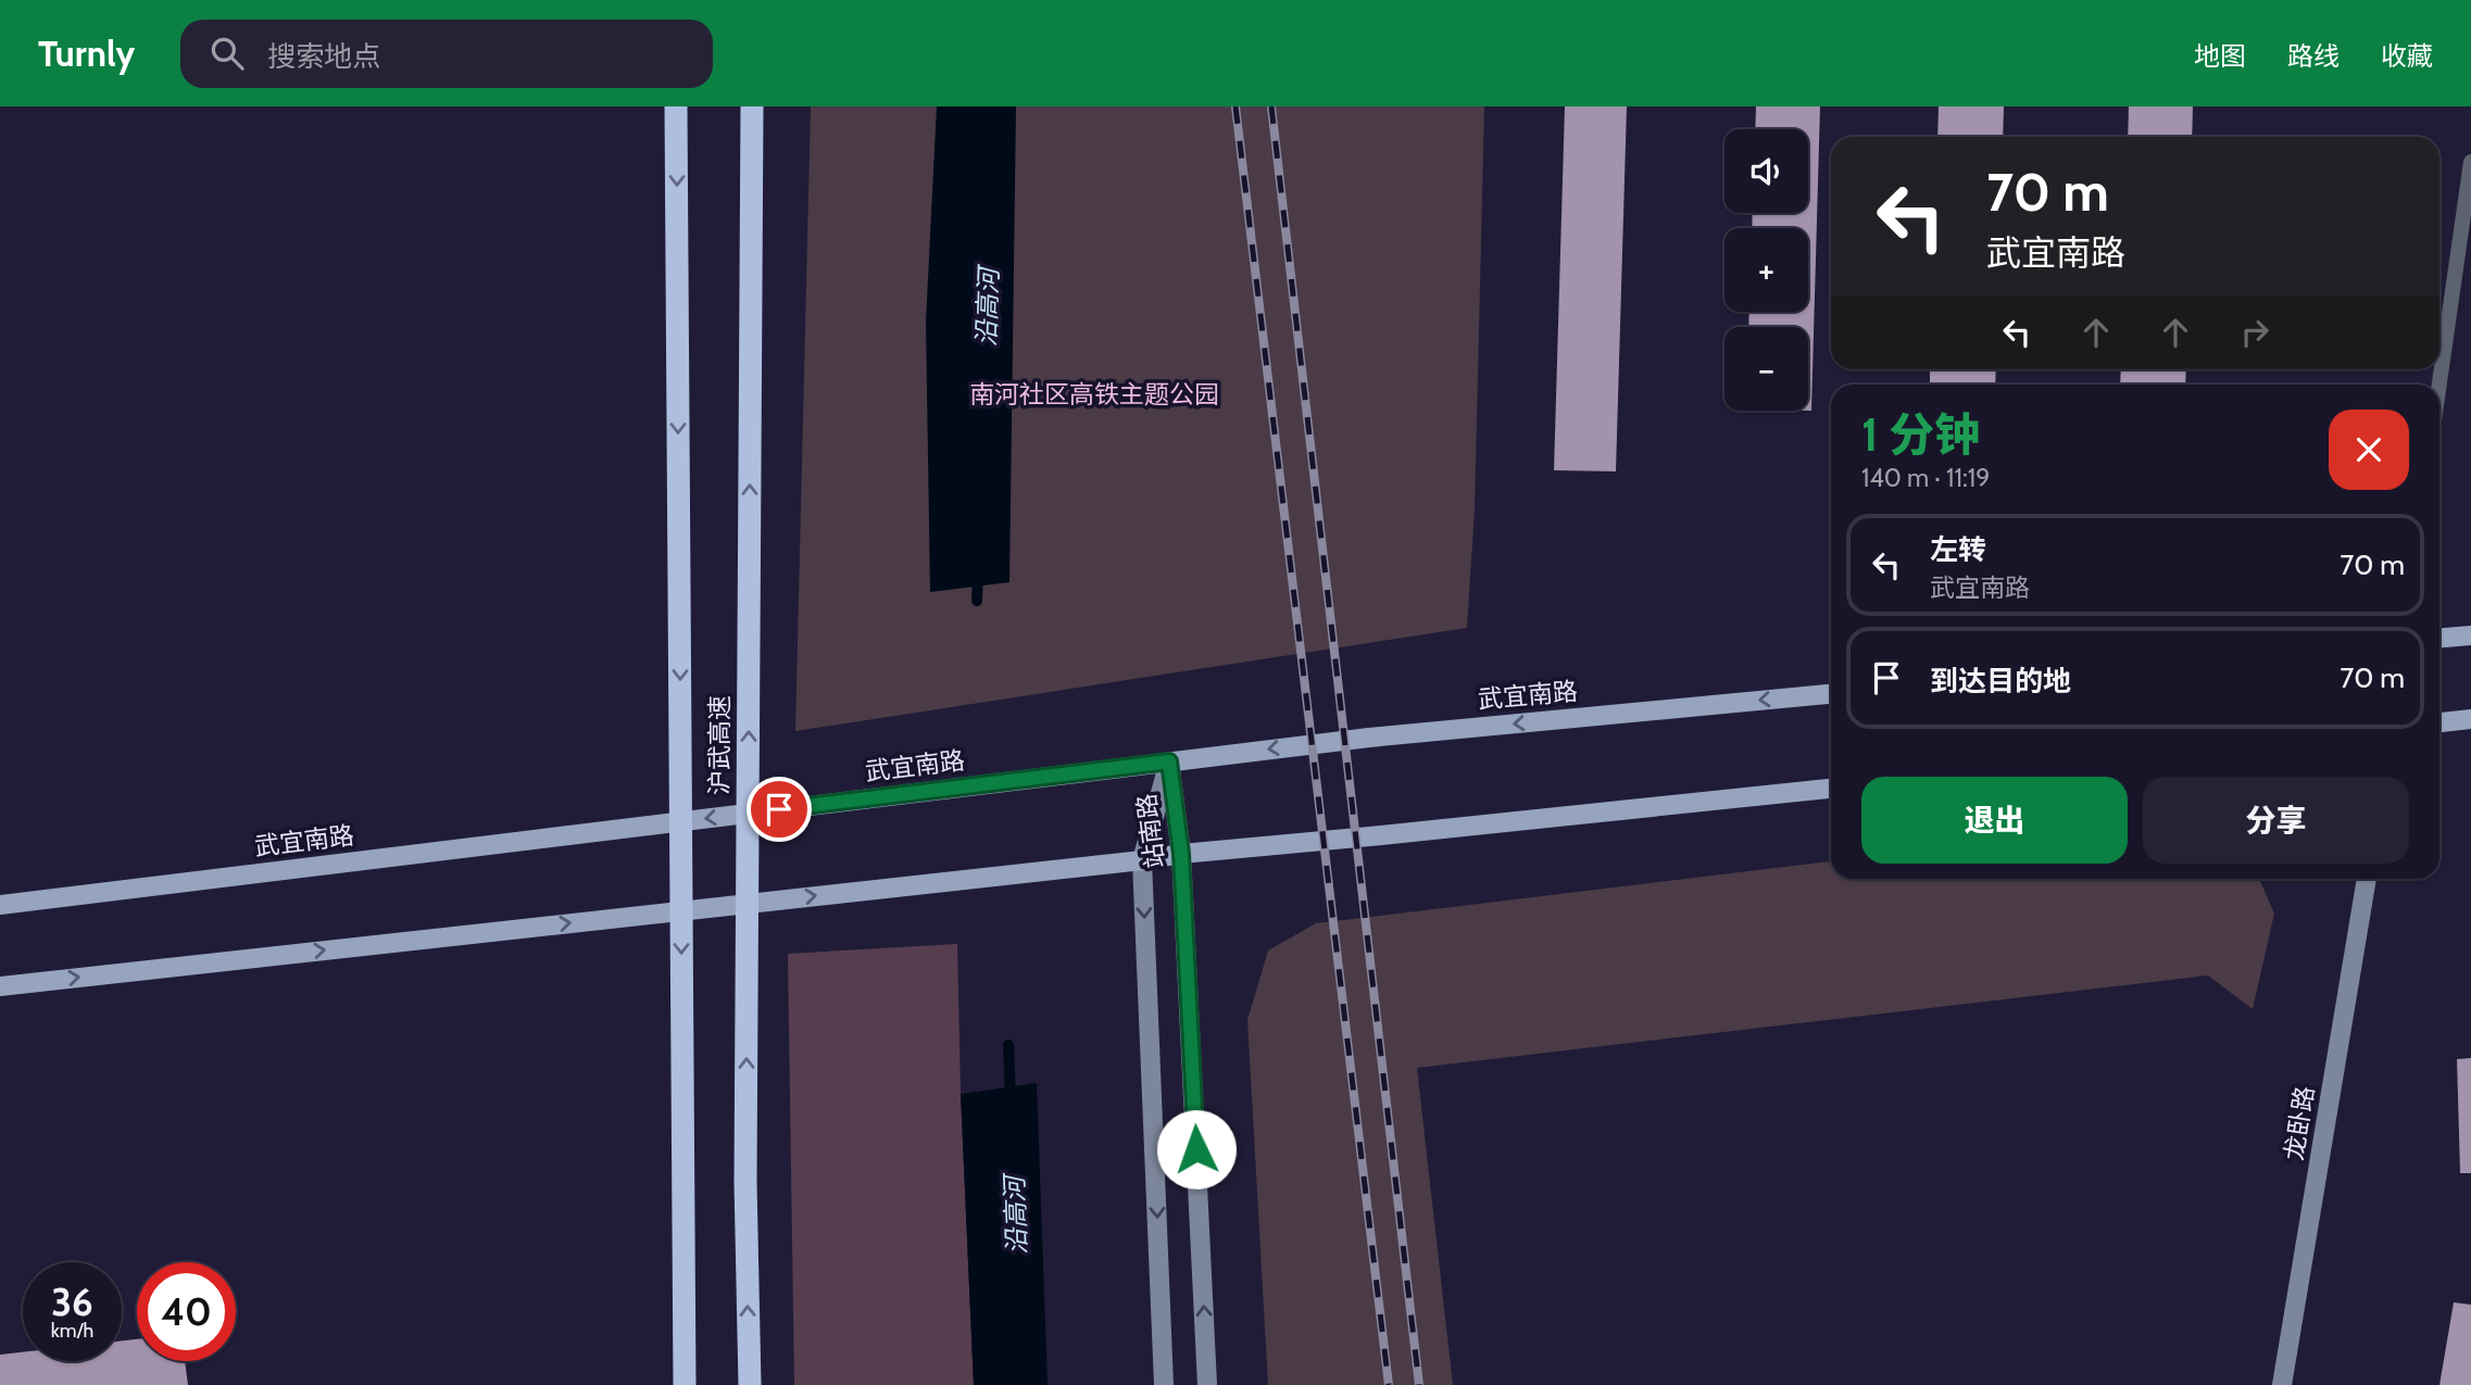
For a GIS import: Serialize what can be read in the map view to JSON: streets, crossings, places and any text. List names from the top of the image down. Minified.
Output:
{"streets":{"highway":["沪武高速"],"main road":["武宜南路"],"street":["站南路","龙卧路"]},"crossings":[["武宜南路","站南路"]],"water":["沿高河"],"parks":["南河社区高铁主题公园"],"page":{"header":"Turnly","search":"搜索地点","nav":["地图","路线","收藏"],"map_buttons":["+","−"],"turn":["70 m","武宜南路"],"heading":["1 分钟","140 m · 11:19"],"list":[{"name":"左转","note":"武宜南路","value":"70 m"},{"name":"到达目的地","value":"70 m"}],"buttons":["退出","分享"],"speed":"36 km/h","limit":"40"}}
